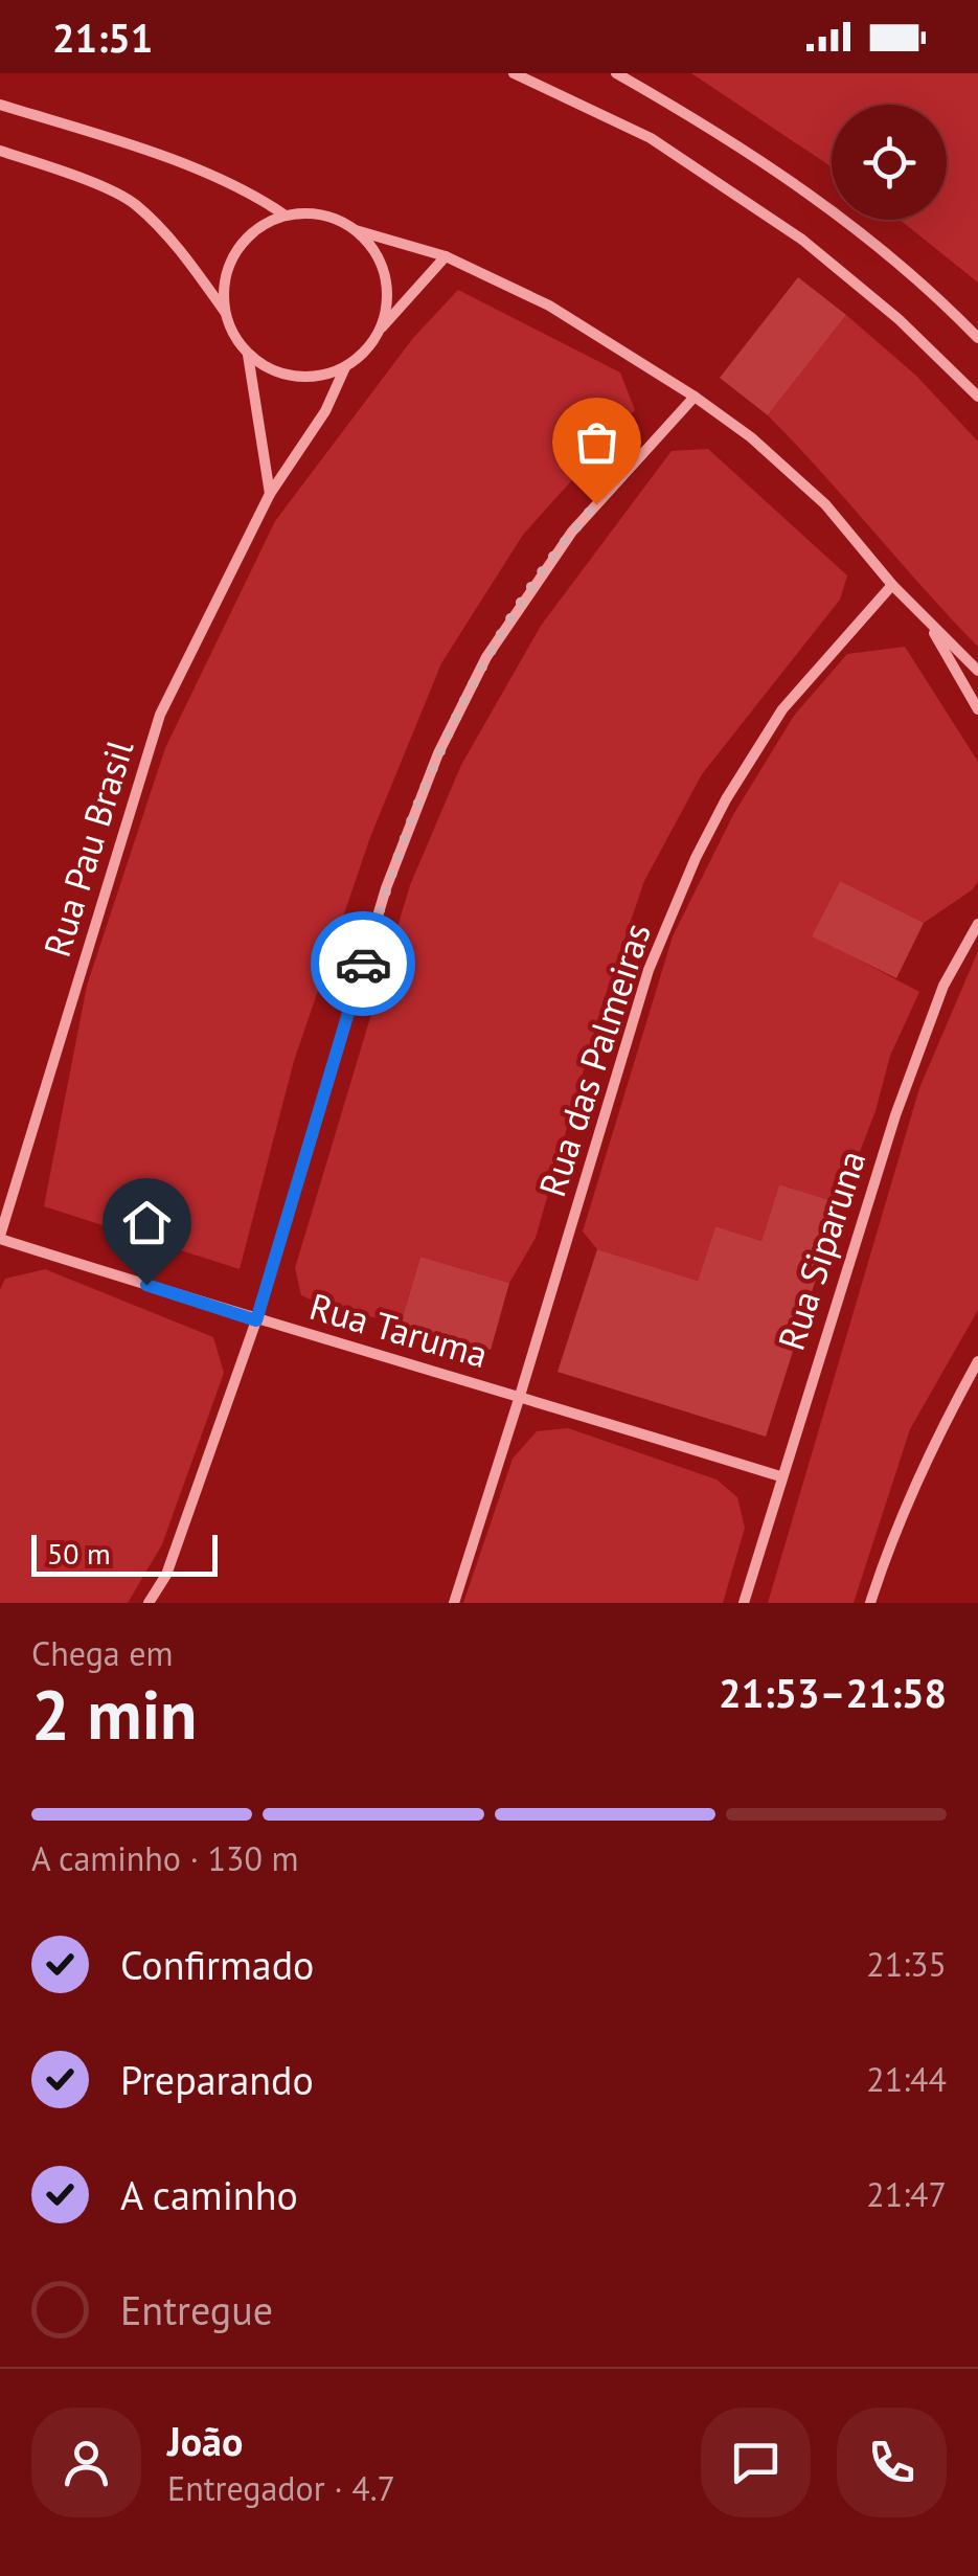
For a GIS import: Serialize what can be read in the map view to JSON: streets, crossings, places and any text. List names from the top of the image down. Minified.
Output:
{"streets":{"street":["Rua Pau Brasil","Rua das Palmeiras","Rua Siparuna","Rua Taruma"]},"crossings":[["Rua Pau Brasil","Rua Taruma"],["Rua das Palmeiras","Rua Taruma"],["Rua Siparuna","Rua Taruma"]],"scale_bar":"50 m","page":{"status":"21:51","scale":"50 m","heading":["2 min","Chega em","21:53–21:58"],"panel":["João","Entregador · 4.7"],"bar":"A caminho · 130 m","list":[["Confirmado","21:35"],["Preparando","21:44"],["A caminho","21:47"],"Entregue"]}}
